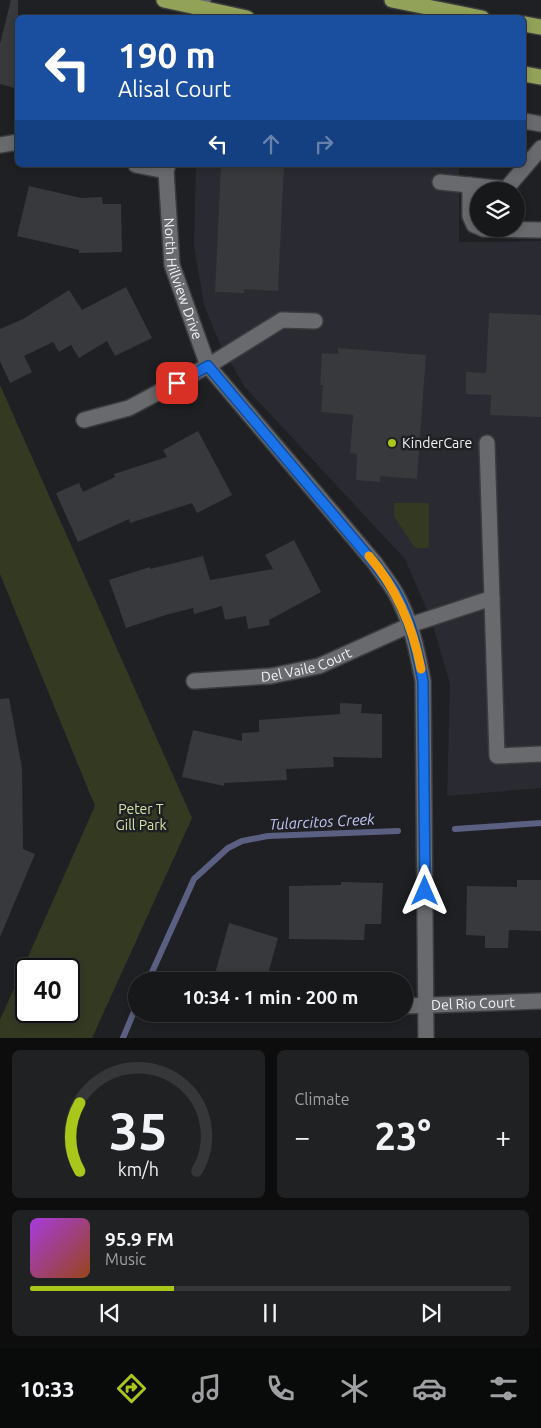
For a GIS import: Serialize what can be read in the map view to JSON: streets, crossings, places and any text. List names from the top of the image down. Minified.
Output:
{"streets":{"street":["North Hillview Drive","Del Vaile Court","Del Rio Court"]},"crossings":[["North Hillview Drive","Del Vaile Court"],["North Hillview Drive","Del Rio Court"]],"water":["Tularcitos Creek"],"parks":["Peter T Gill Park"],"places":["KinderCare"],"page":{"turn":["190 m","Alisal Court"],"limit":"40","trip":"10:34 · 1 min · 200 m","tile":"Climate","heat":["−","23°","+"],"song":["95.9 FM","Music"],"tabs":"10:33","gauge":["35","km/h"]}}
